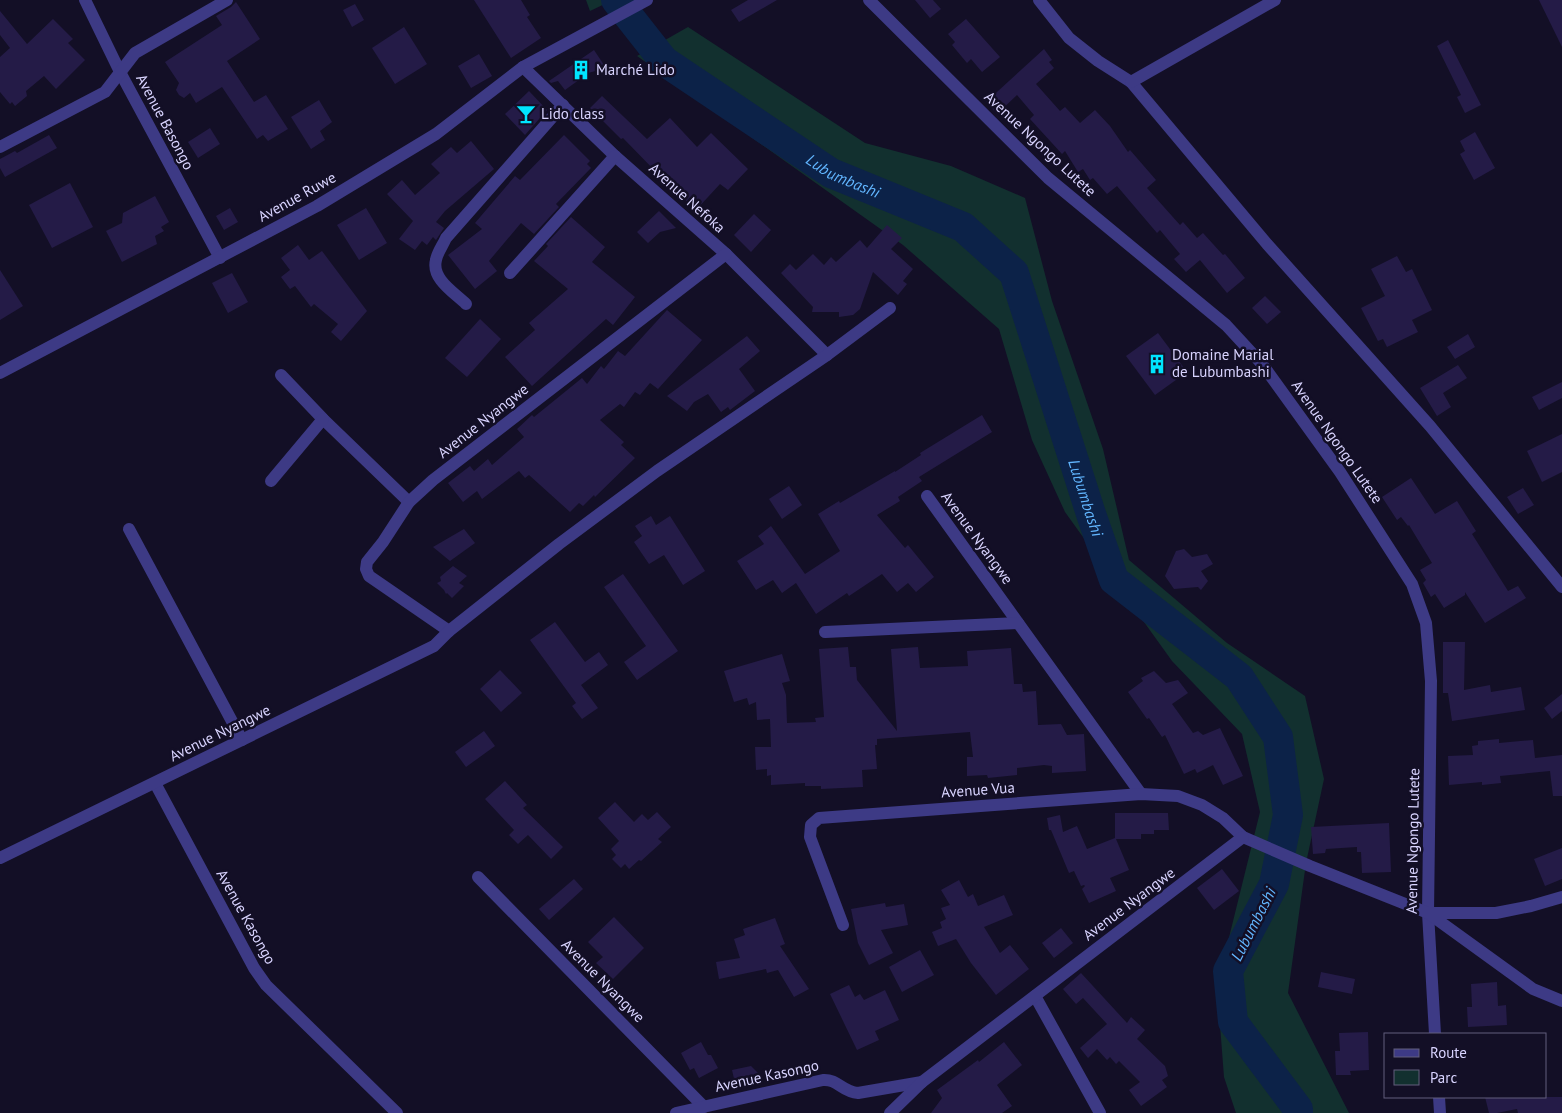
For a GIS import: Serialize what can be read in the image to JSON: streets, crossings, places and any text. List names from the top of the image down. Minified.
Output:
{"streets":{"street":["Avenue Basongo","Avenue Ngongo Lutete","Avenue Ruwe","Avenue Nefoka","Avenue Nyangwe","Avenue Vua","Avenue Kasongo"]},"crossings":[["Avenue Basongo","Avenue Ruwe"],["Avenue Ruwe","Avenue Nefoka"],["Avenue Nefoka","Avenue Nyangwe"],["Avenue Nyangwe","Avenue Vua"],["Avenue Nyangwe","Avenue Kasongo"]],"water":["Lubumbashi"],"places":{"building":["Marché Lido","Domaine Marial de Lubumbashi"],"bar":["Lido class"]},"legend":["Route","Parc"]}
